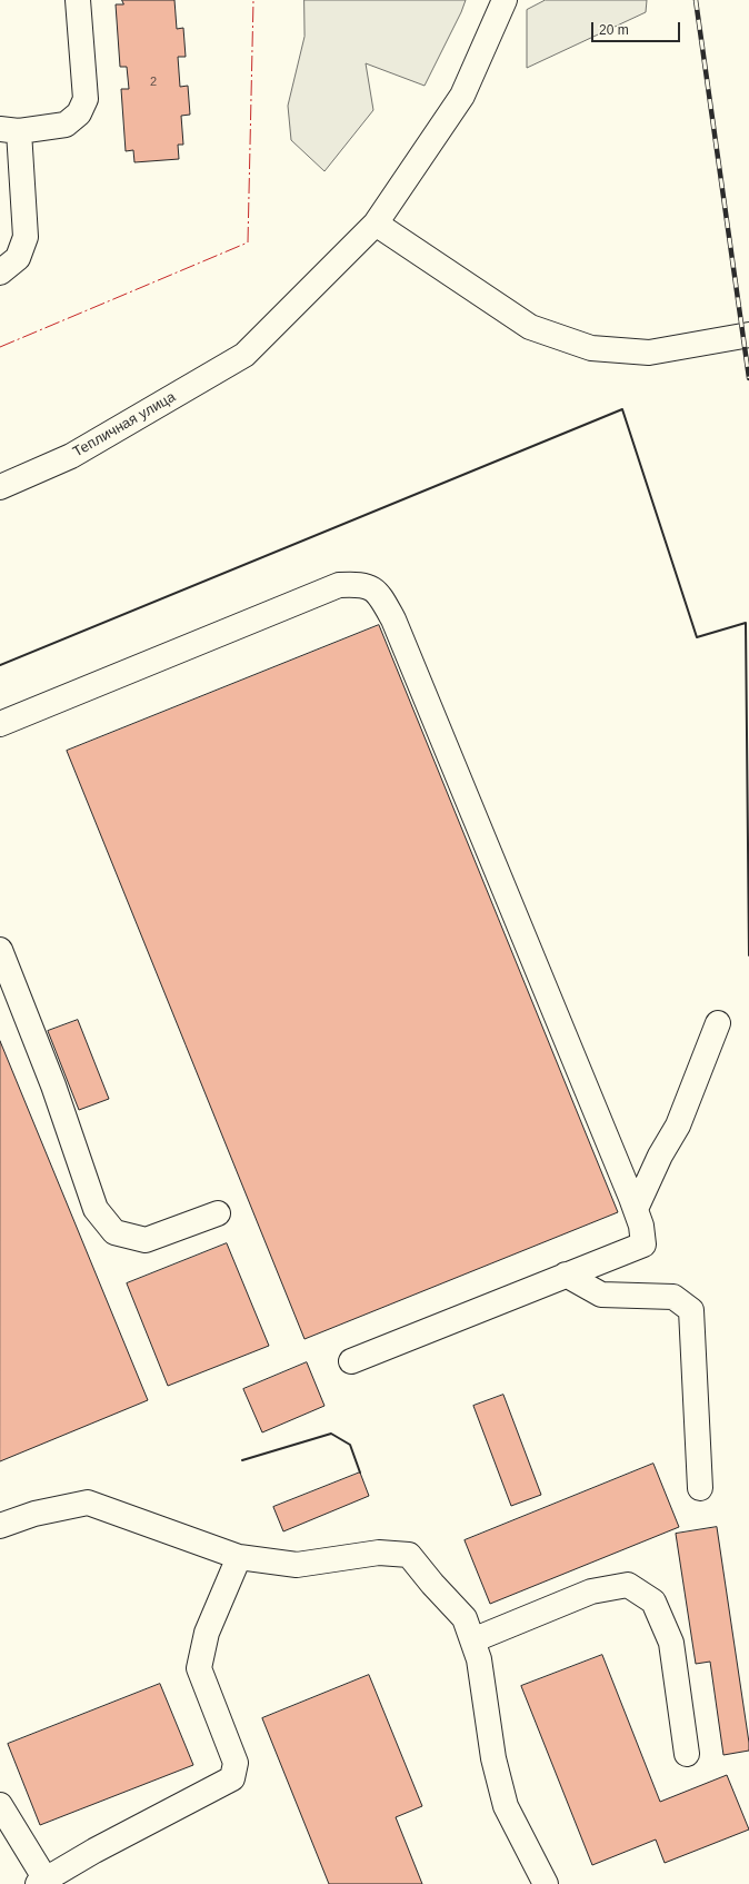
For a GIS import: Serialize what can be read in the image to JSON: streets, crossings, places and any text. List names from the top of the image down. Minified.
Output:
{"streets":{"street":["Тепличная улица"]},"house_numbers":["2"],"scale_bar":"20 m"}
